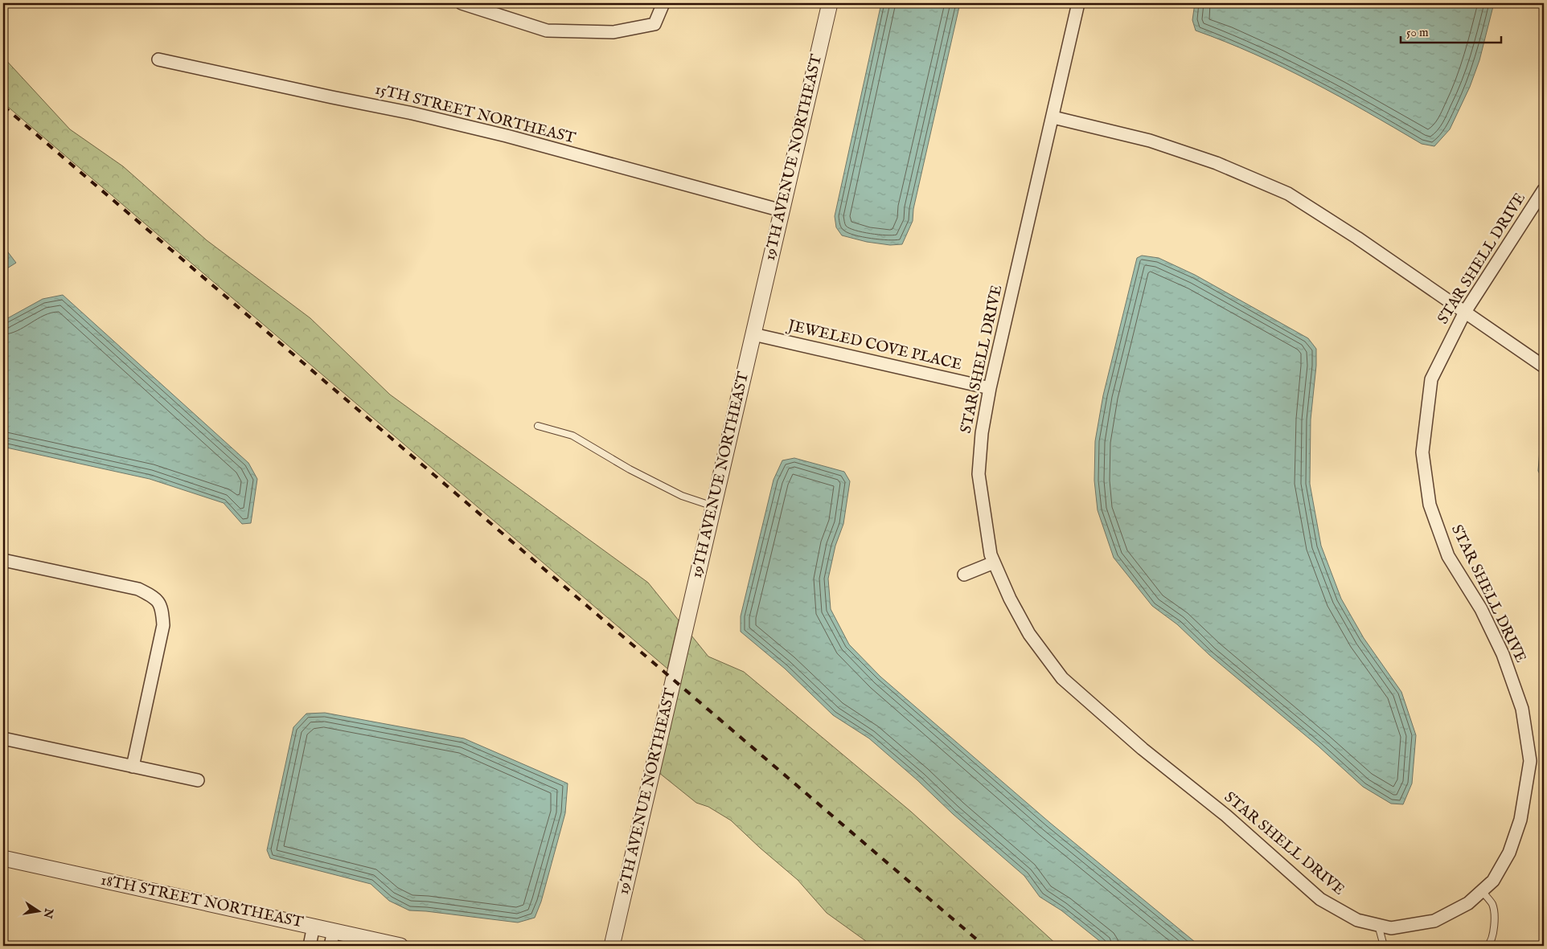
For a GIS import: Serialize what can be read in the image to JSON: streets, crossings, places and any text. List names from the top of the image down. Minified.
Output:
{"streets":{"street":["15TH STREET NORTHEAST","19TH AVENUE NORTHEAST","STAR SHELL DRIVE","JEWELED COVE PLACE","18TH STREET NORTHEAST"]},"crossings":[["15TH STREET NORTHEAST","19TH AVENUE NORTHEAST"],["19TH AVENUE NORTHEAST","JEWELED COVE PLACE"],["STAR SHELL DRIVE","JEWELED COVE PLACE"]],"scale_bar":"50 m","north":"right"}
